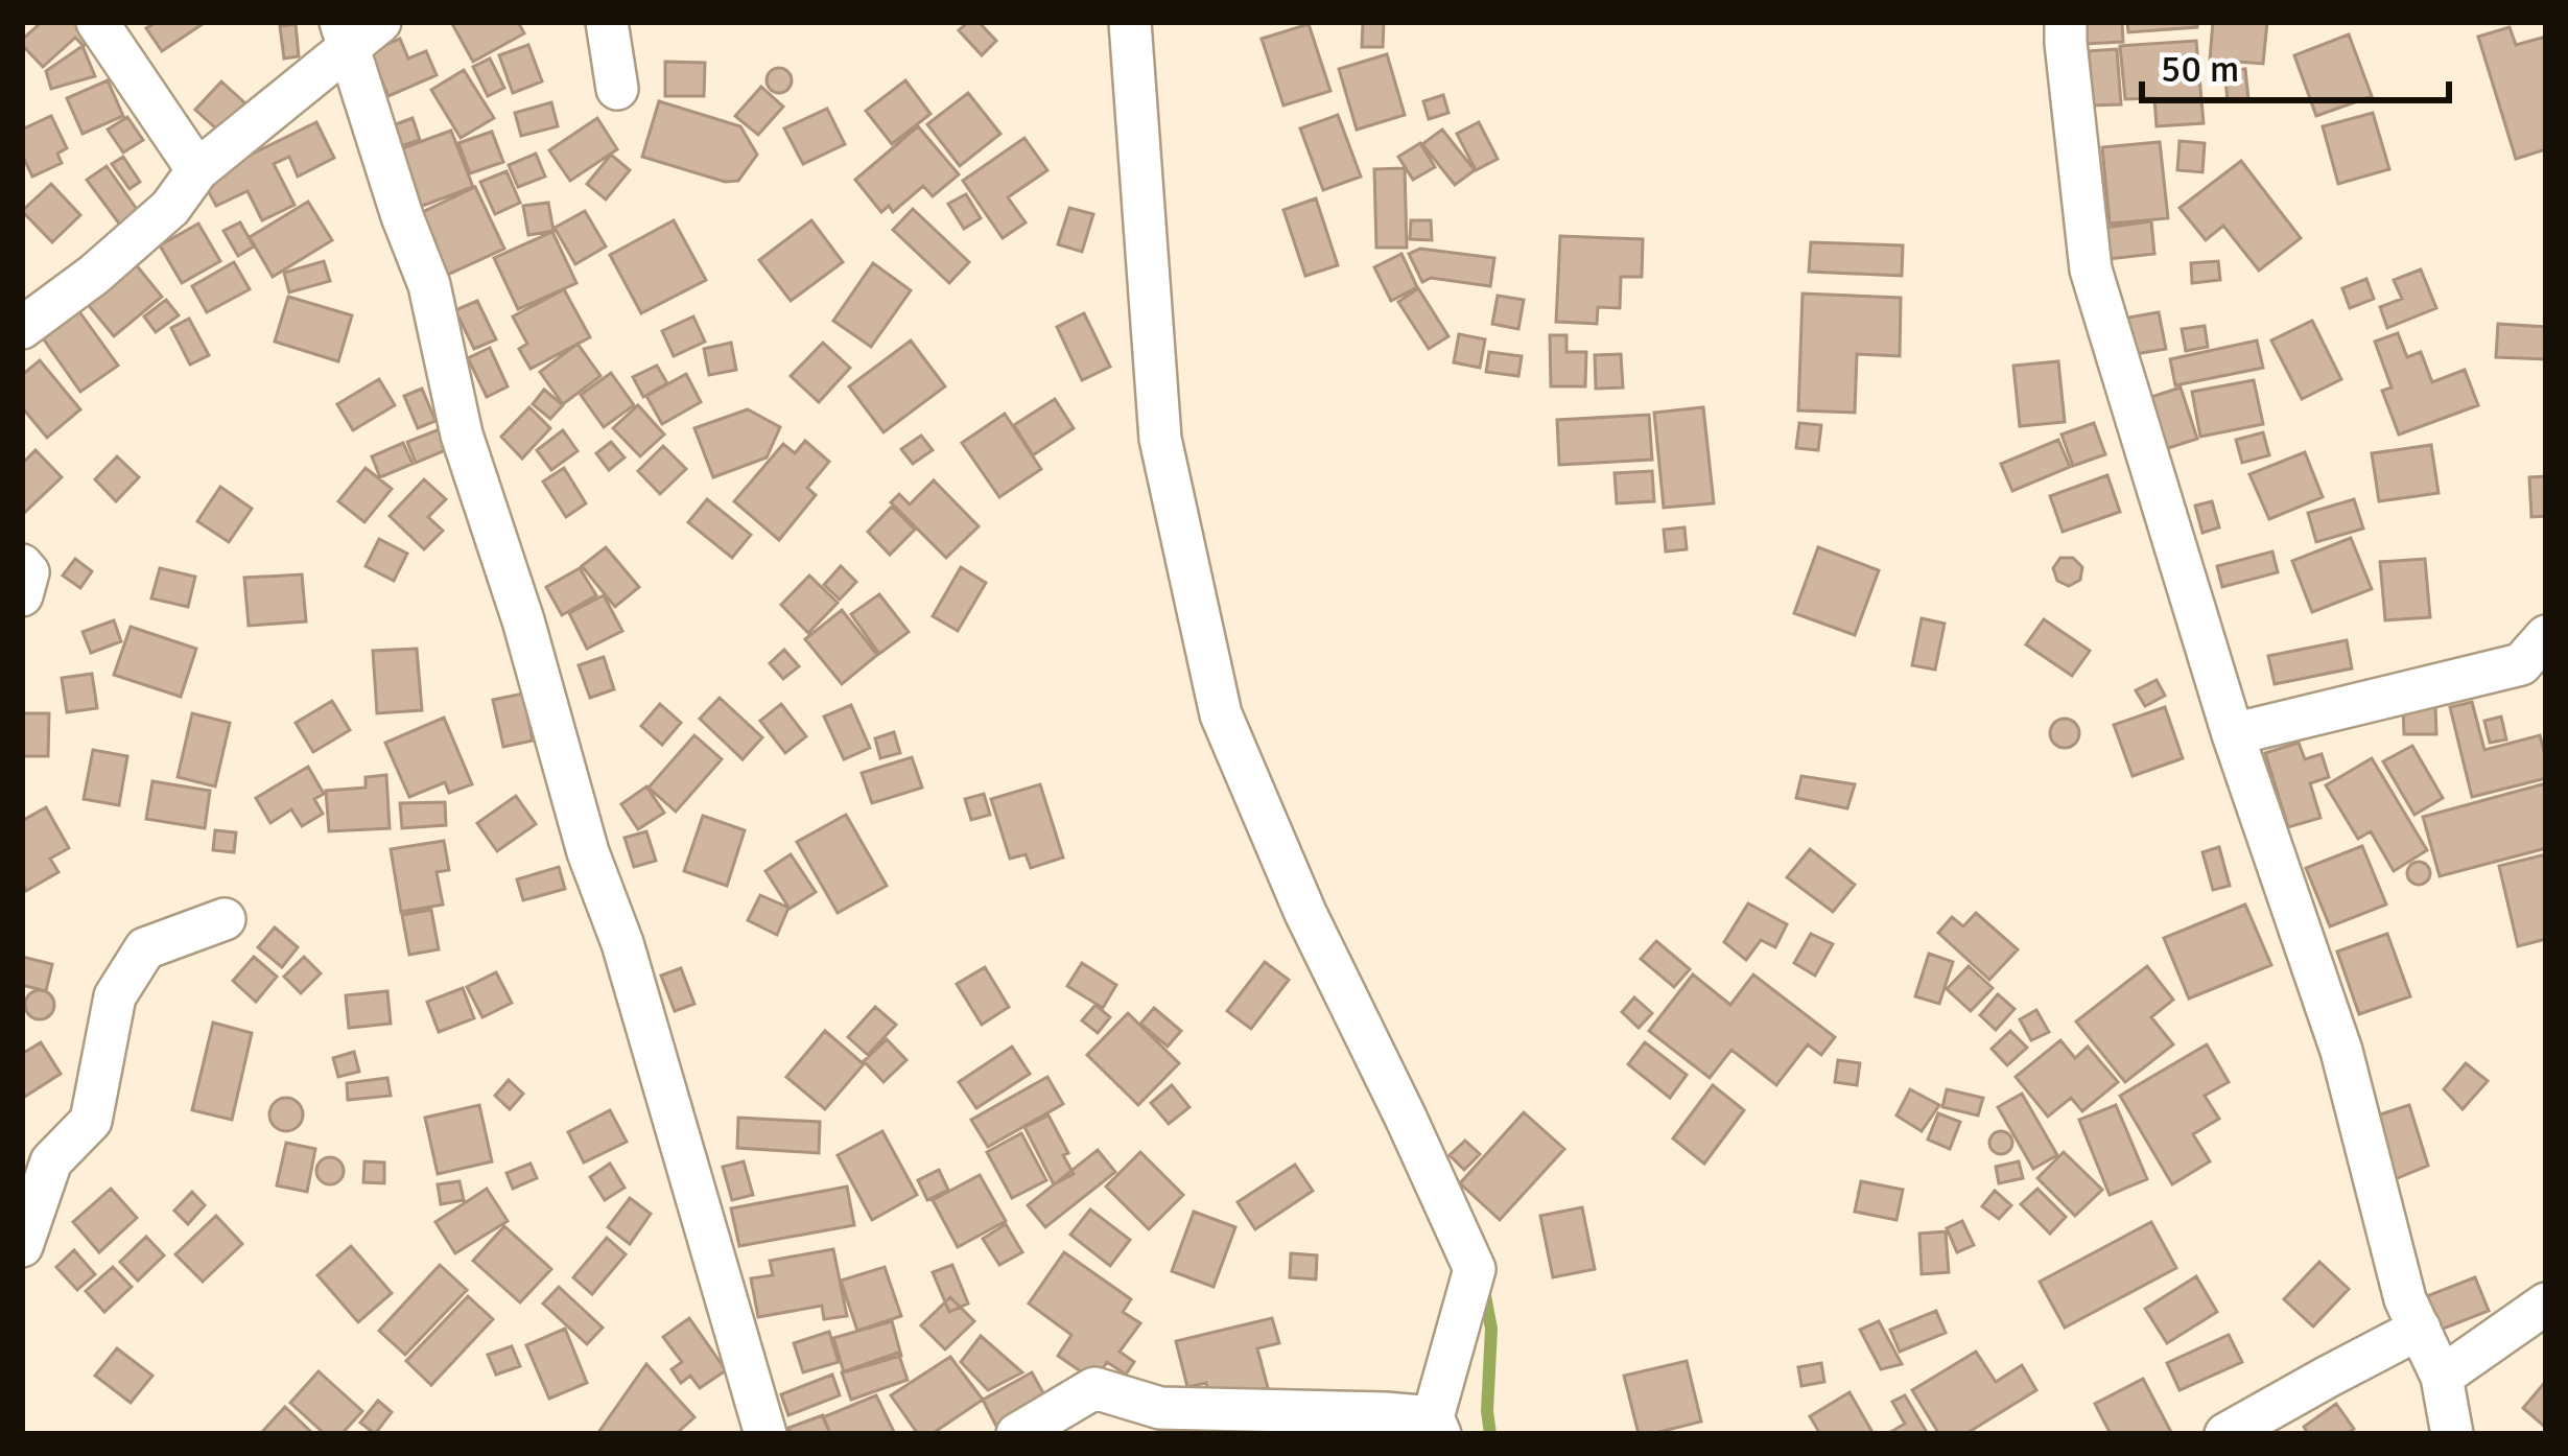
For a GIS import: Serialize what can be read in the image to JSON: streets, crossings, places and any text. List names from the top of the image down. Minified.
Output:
{"scale_bar":"50 m"}
